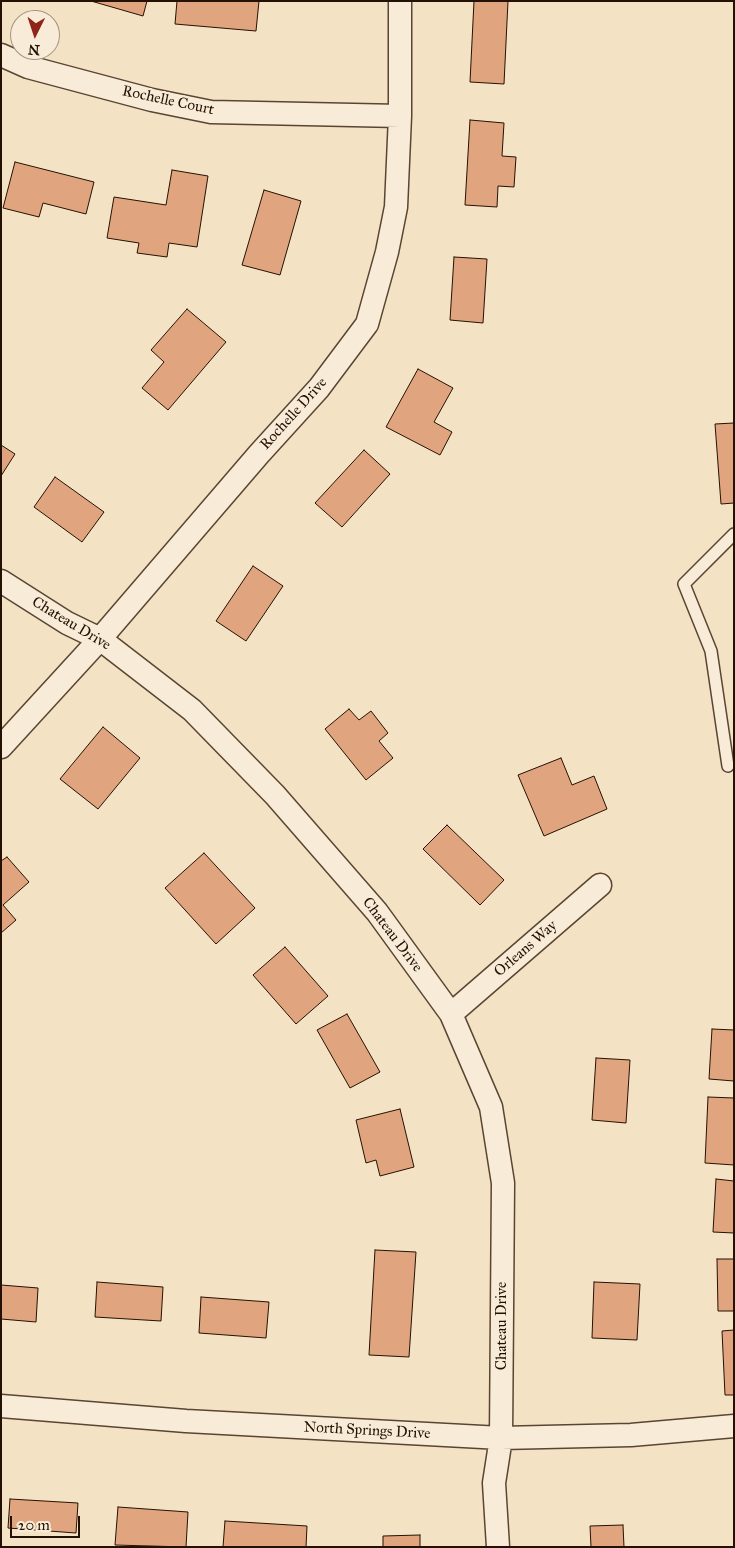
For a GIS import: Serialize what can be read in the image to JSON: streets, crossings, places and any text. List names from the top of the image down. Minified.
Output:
{"streets":{"street":["Rochelle Court","Rochelle Drive","Chateau Drive","Orleans Way","North Springs Drive"]},"crossings":[["Rochelle Court","Rochelle Drive"],["Rochelle Drive","Chateau Drive"],["Chateau Drive","Orleans Way"],["Chateau Drive","North Springs Drive"]],"scale_bar":"20 m","north":"bottom"}
